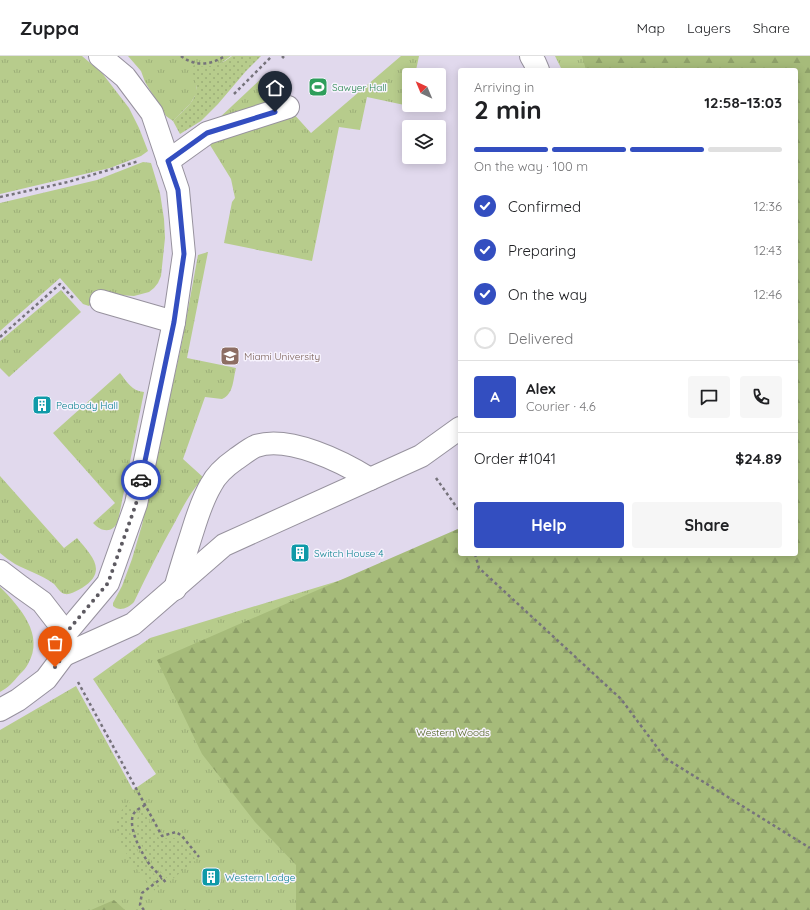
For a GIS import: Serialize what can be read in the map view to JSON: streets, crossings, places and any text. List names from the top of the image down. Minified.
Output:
{"parks":["Western Woods"],"places":{"sports":["Sawyer Hall"],"school or university":["Miami University"],"building":["Peabody Hall","Switch House 4","Western Lodge"]},"north":"top left","page":{"header":"Zuppa","nav":["Map","Layers","Share"],"heading":["2 min","Arriving in","12:58–13:03"],"panel":["Alex","Courier · 4.6","Order #1041","$24.89"],"bar":"On the way · 100 m","list":[["Confirmed","12:36"],["Preparing","12:43"],["On the way","12:46"],"Delivered"],"round":"A","buttons":["Help","Share"]}}
